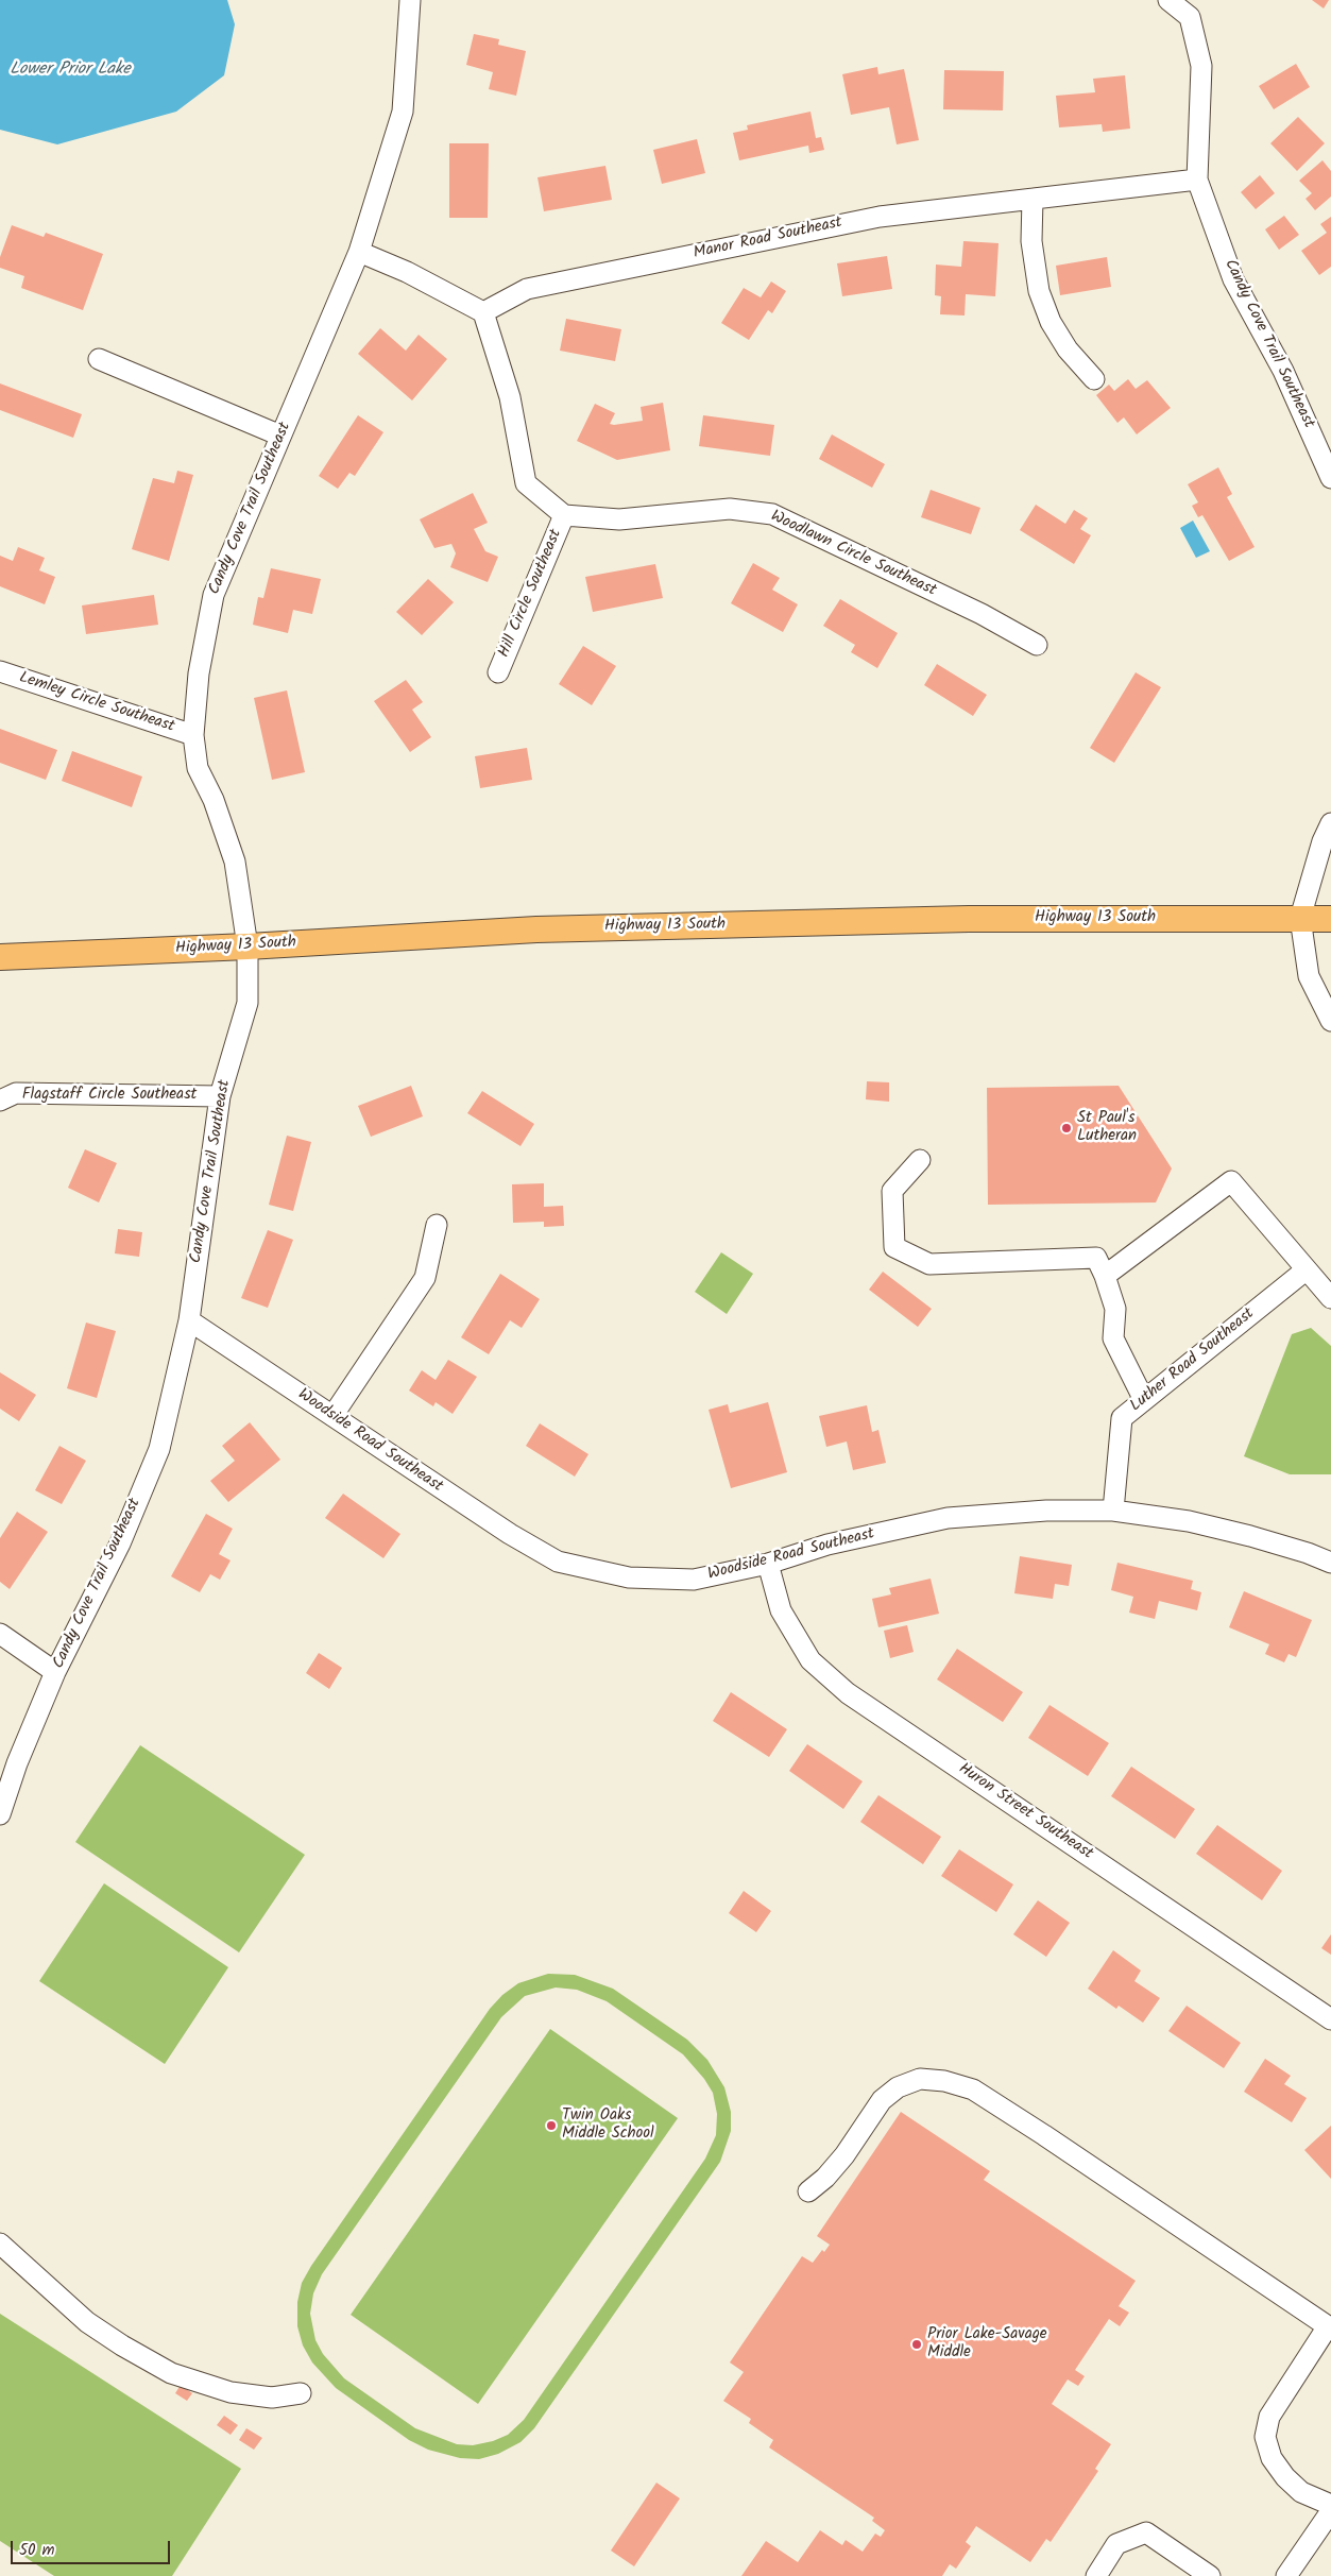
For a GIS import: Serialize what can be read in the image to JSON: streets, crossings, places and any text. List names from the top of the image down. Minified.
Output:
{"streets":{"main road":["Highway 13 South"],"street":["Manor Road Southeast","Candy Cove Trail Southeast","Woodlawn Circle Southeast","Hill Circle Southeast","Lemley Circle Southeast","Flagstaff Circle Southeast","Luther Road Southeast","Woodside Road Southeast","Huron Street Southeast"]},"crossings":[["Manor Road Southeast","Candy Cove Trail Southeast"],["Candy Cove Trail Southeast","Lemley Circle Southeast"],["Candy Cove Trail Southeast","Highway 13 South"],["Candy Cove Trail Southeast","Flagstaff Circle Southeast"],["Candy Cove Trail Southeast","Woodside Road Southeast"],["Woodlawn Circle Southeast","Hill Circle Southeast"],["Luther Road Southeast","Woodside Road Southeast"],["Woodside Road Southeast","Huron Street Southeast"]],"water":["Lower Prior Lake"],"places":["St Paul's Lutheran","Twin Oaks Middle School","Prior Lake-Savage Middle"],"scale_bar":"50 m"}
